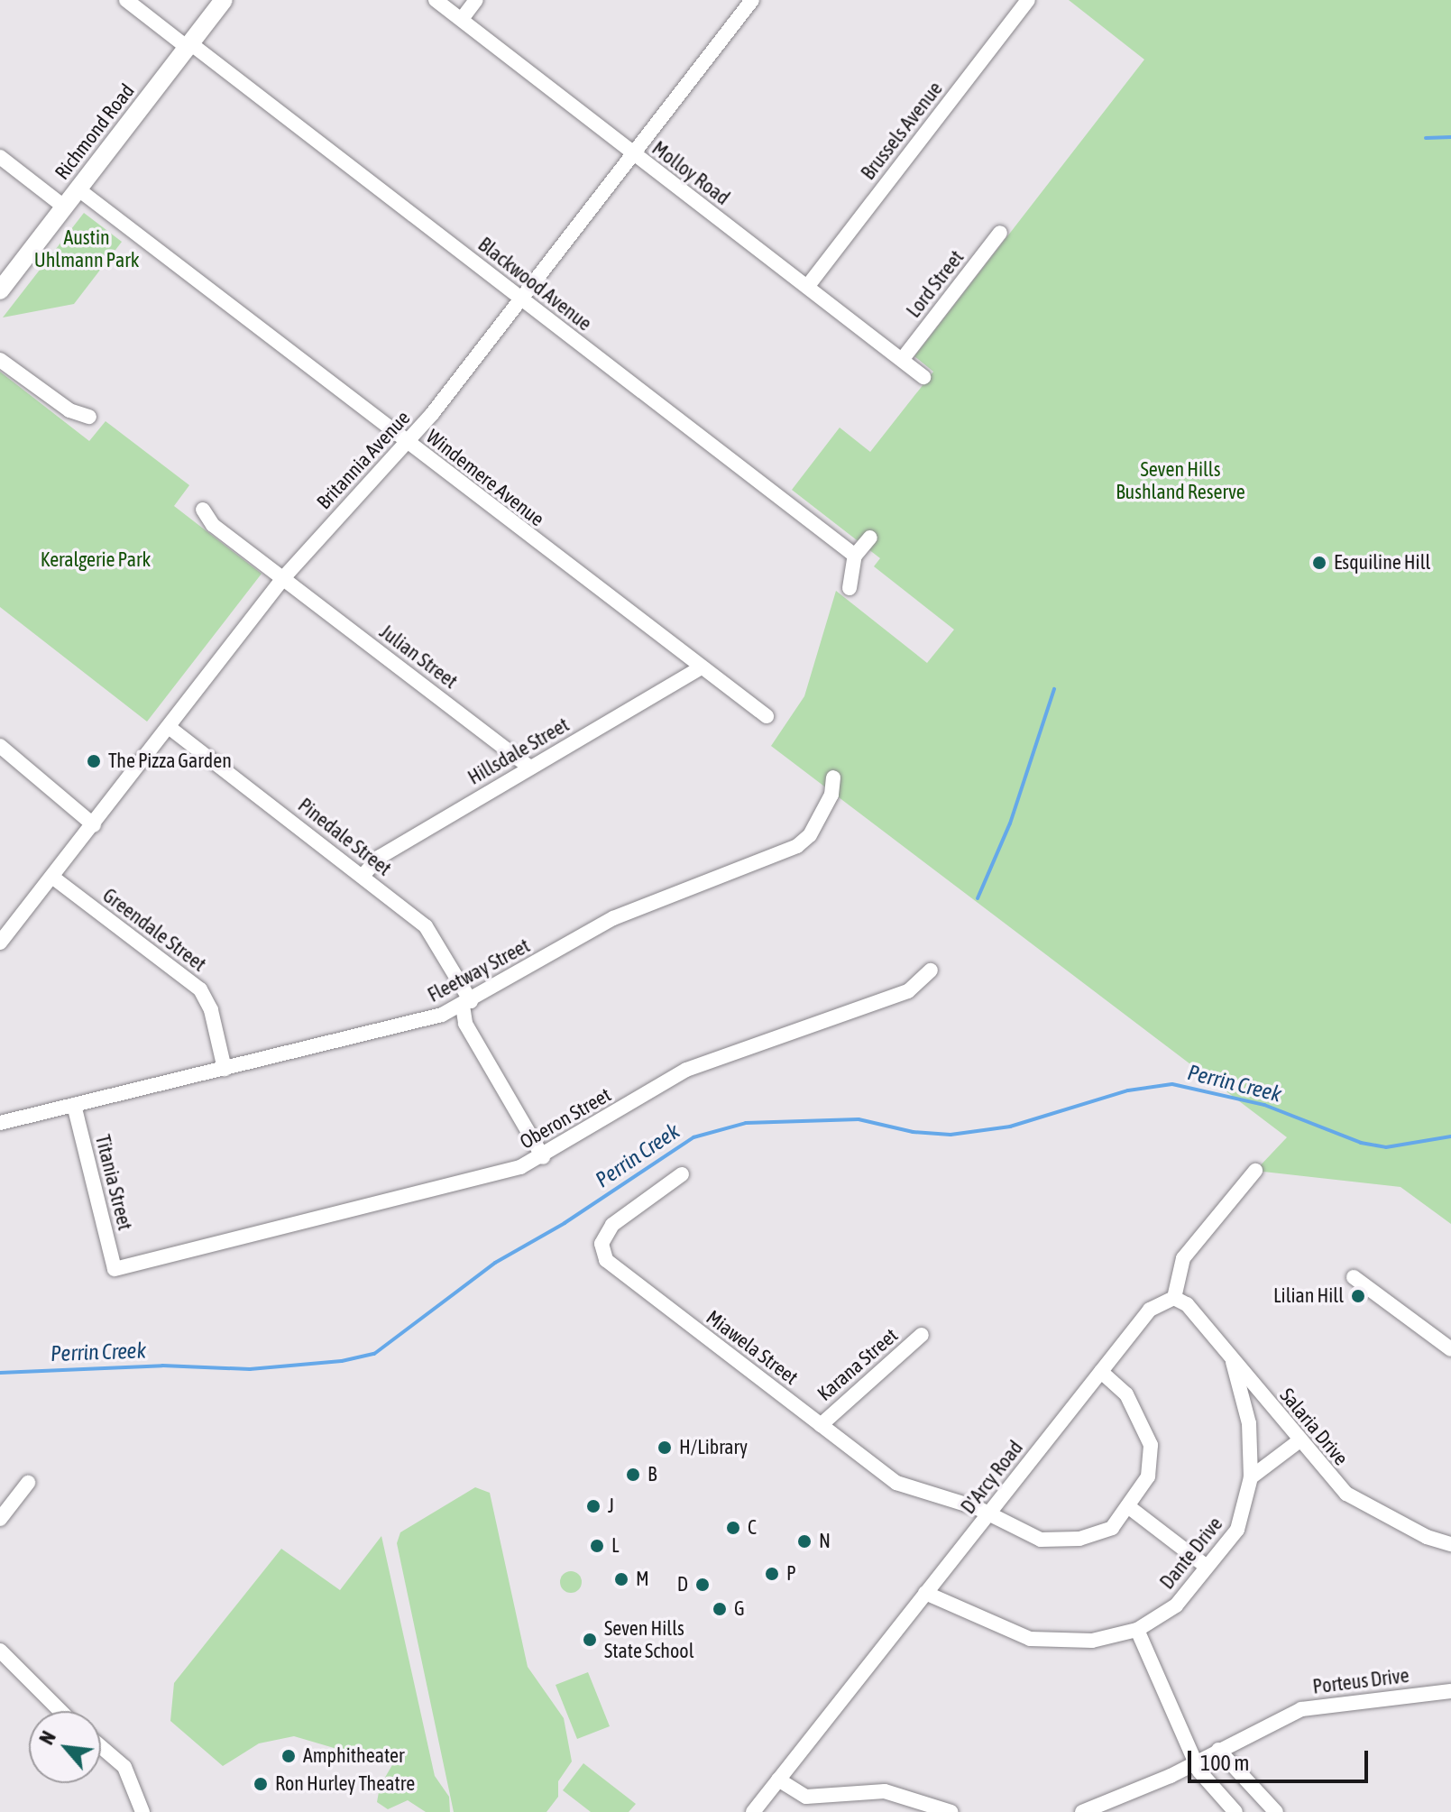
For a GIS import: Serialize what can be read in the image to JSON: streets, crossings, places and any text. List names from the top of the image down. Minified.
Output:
{"streets":{"main road":["Richmond Road"],"street":["Brussels Avenue","Molloy Road","Blackwood Avenue","Lord Street","Britannia Avenue","Windemere Avenue","Julian Street","Hillsdale Street","Pinedale Street","Greendale Street","Fleetway Street","Oberon Street","Titania Street","Miawela Street","Karana Street","Salaria Drive","D'Arcy Road","Dante Drive","Porteus Drive"]},"crossings":[["Brussels Avenue","Molloy Road"],["Richmond Road","Blackwood Avenue"],["Richmond Road","Windemere Avenue"],["Molloy Road","Lord Street"],["Molloy Road","Britannia Avenue"],["Blackwood Avenue","Britannia Avenue"],["Britannia Avenue","Windemere Avenue"],["Britannia Avenue","Julian Street"],["Britannia Avenue","Pinedale Street"],["Britannia Avenue","Greendale Street"],["Windemere Avenue","Hillsdale Street"],["Julian Street","Hillsdale Street"],["Hillsdale Street","Pinedale Street"],["Pinedale Street","Fleetway Street"],["Pinedale Street","Oberon Street"],["Greendale Street","Fleetway Street"],["Fleetway Street","Titania Street"],["Oberon Street","Titania Street"],["Miawela Street","Karana Street"],["Miawela Street","D'Arcy Road"],["Salaria Drive","D'Arcy Road"],["Salaria Drive","Dante Drive"],["D'Arcy Road","Dante Drive"]],"water":["Perrin Creek"],"parks":["Austin Uhlmann Park","Seven Hills Bushland Reserve","Keralgerie Park"],"places":["Esquiline Hill","The Pizza Garden","Lilian Hill","H/Library","B","J","C","N","L","P","M","D","G","Seven Hills State School","Amphitheater","Ron Hurley Theatre"],"scale_bar":"100 m","north":"top left"}
